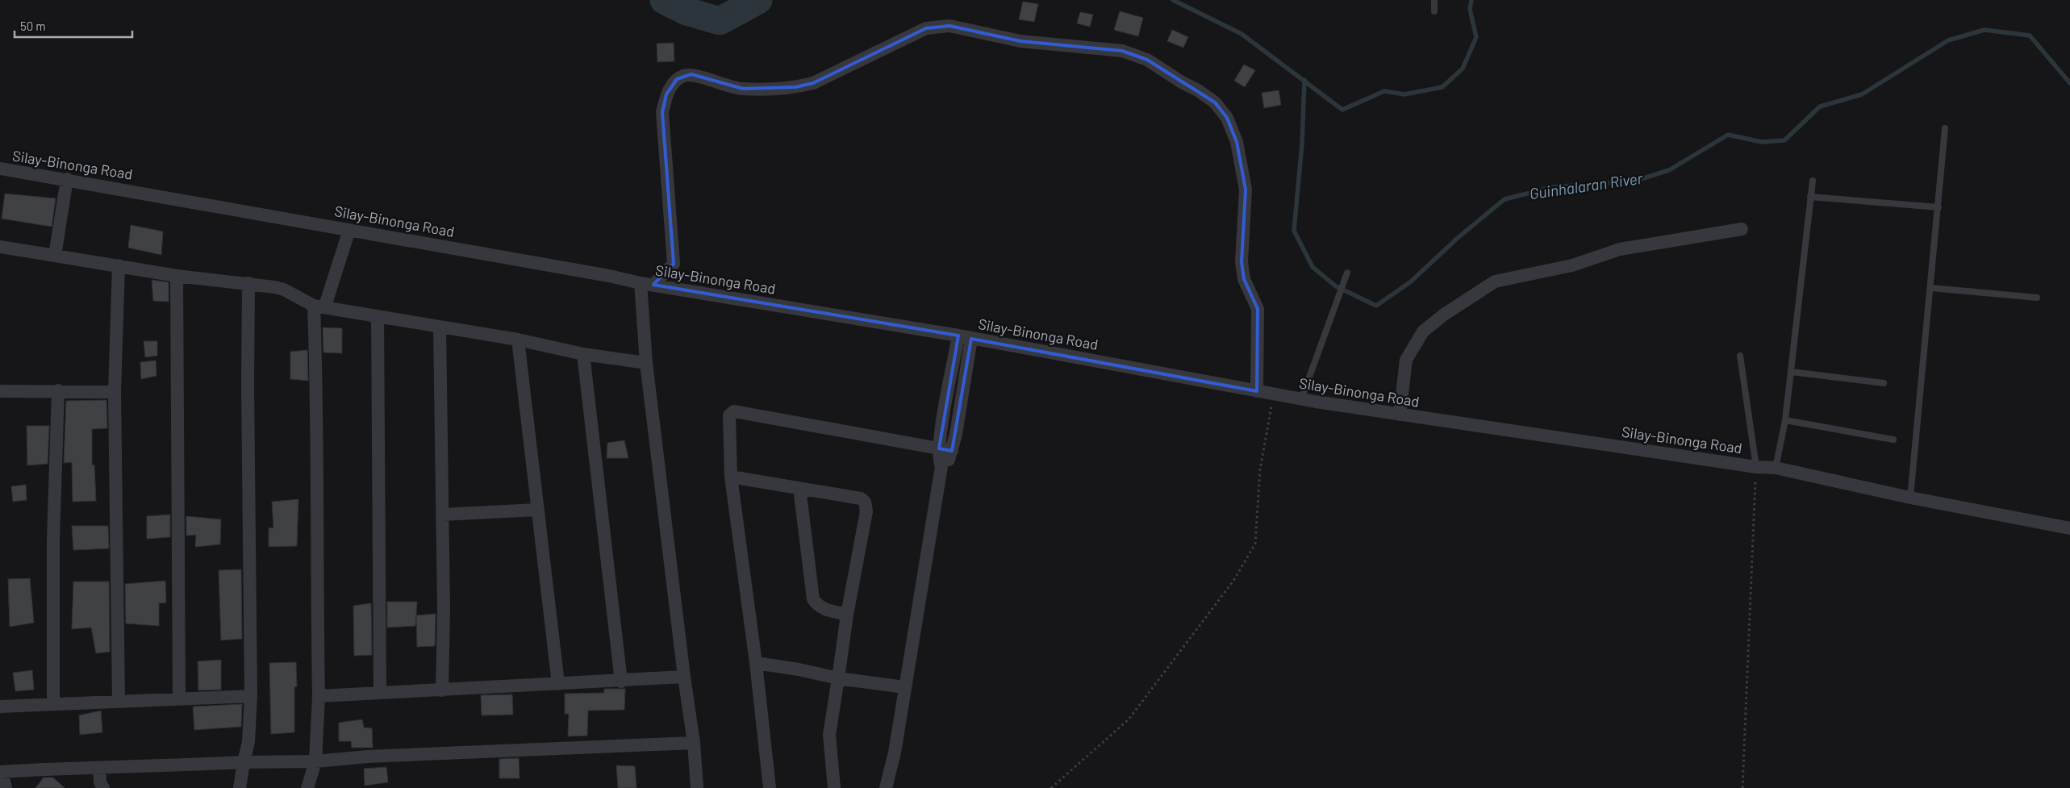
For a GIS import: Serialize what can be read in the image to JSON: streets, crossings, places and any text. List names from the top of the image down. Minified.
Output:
{"streets":{"street":["Silay-Binonga Road"]},"water":["Guinhalaran River"],"scale_bar":"50 m"}
